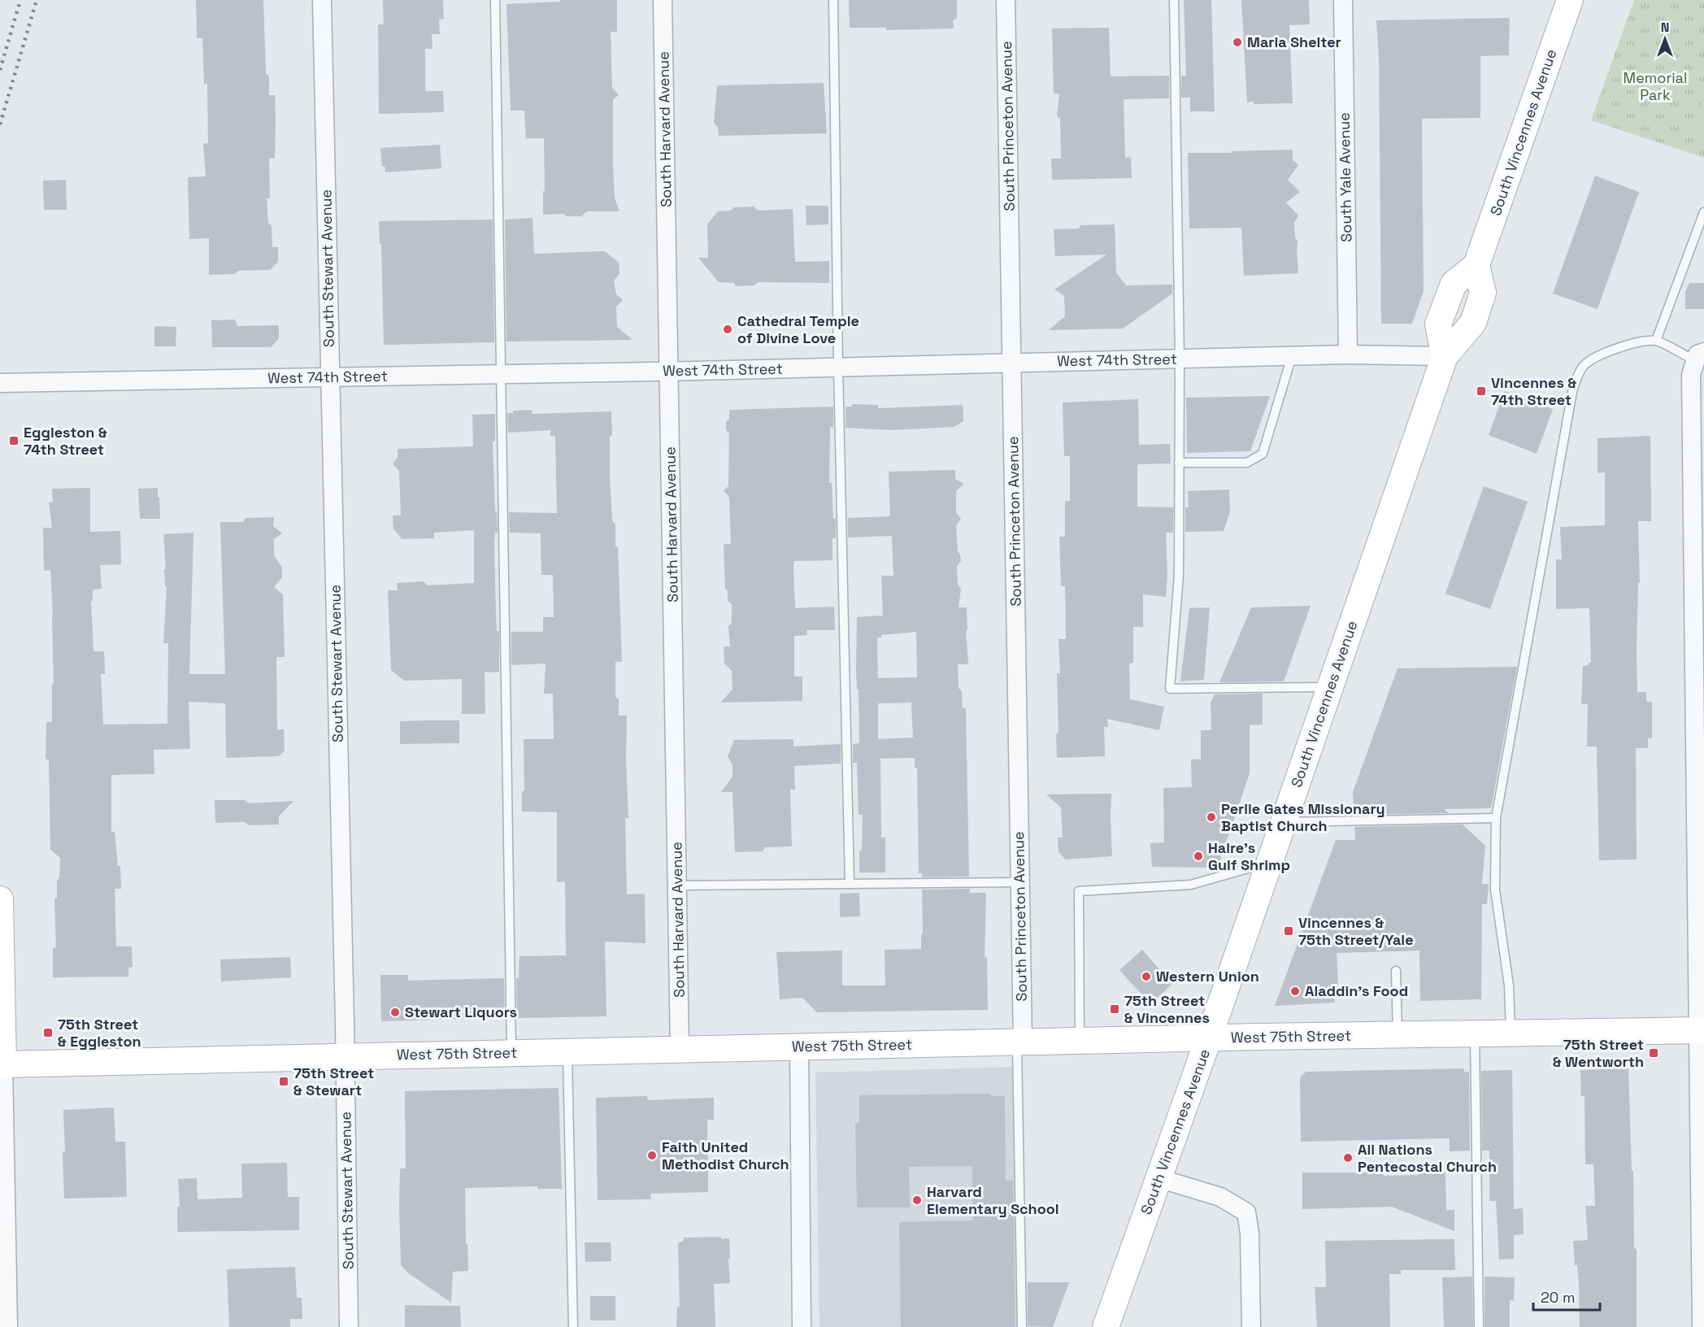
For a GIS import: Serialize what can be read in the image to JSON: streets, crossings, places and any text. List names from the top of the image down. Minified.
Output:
{"streets":{"street":["South Princeton Avenue","South Harvard Avenue","South Vincennes Avenue","South Yale Avenue","South Stewart Avenue","West 74th Street","West 75th Street"]},"crossings":[["South Princeton Avenue","West 74th Street"],["South Princeton Avenue","West 75th Street"],["South Harvard Avenue","West 74th Street"],["South Harvard Avenue","West 75th Street"],["South Vincennes Avenue","West 74th Street"],["South Vincennes Avenue","West 75th Street"],["South Yale Avenue","West 74th Street"],["South Stewart Avenue","West 74th Street"],["South Stewart Avenue","West 75th Street"]],"parks":["Memorial Park"],"places":{"other":["Maria Shelter","Cathedral Temple of Divine Love","Perlie Gates Missionary Baptist Church","Haire's Gulf Shrimp","Western Union","Aladdin's Food","Stewart Liquors","Faith United Methodist Church","All Nations Pentecostal Church","Harvard Elementary School"],"transit":["Vincennes & 74th Street","Eggleston & 74th Street","Vincennes & 75th Street/Yale","75th Street & Vincennes","75th Street & Eggleston","75th Street & Wentworth","75th Street & Stewart"]},"scale_bar":"20 m","north":"top"}
